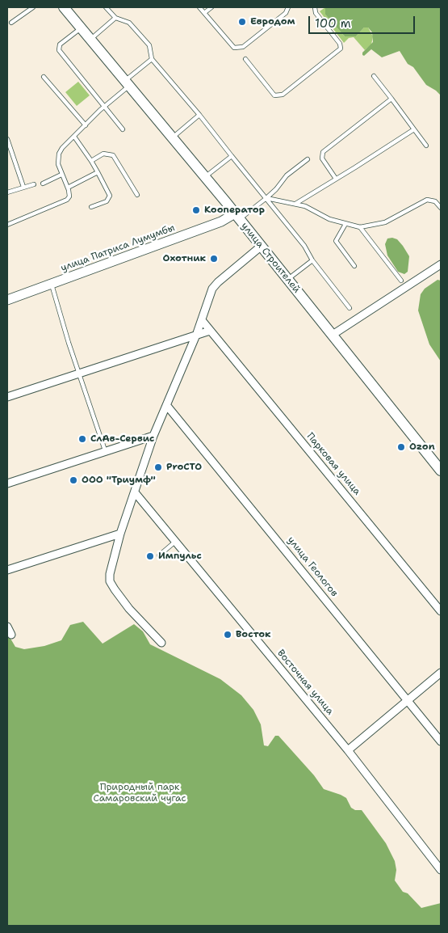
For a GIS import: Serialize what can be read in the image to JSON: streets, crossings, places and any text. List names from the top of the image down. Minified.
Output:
{"streets":{"main road":["улица Строителей"],"street":["улица Патриса Лумумбы","Парковая улица","улица Геологов","Восточная улица"]},"crossings":[["улица Патриса Лумумбы","улица Строителей"]],"parks":["Природный парк Самаровский чугас"],"places":["Евродом","Кооператор","Охотник","СлАв-Сервис","Ozon","ProСТО","ООО \"Триумф\"","Импульс","Восток"],"scale_bar":"100 m"}
